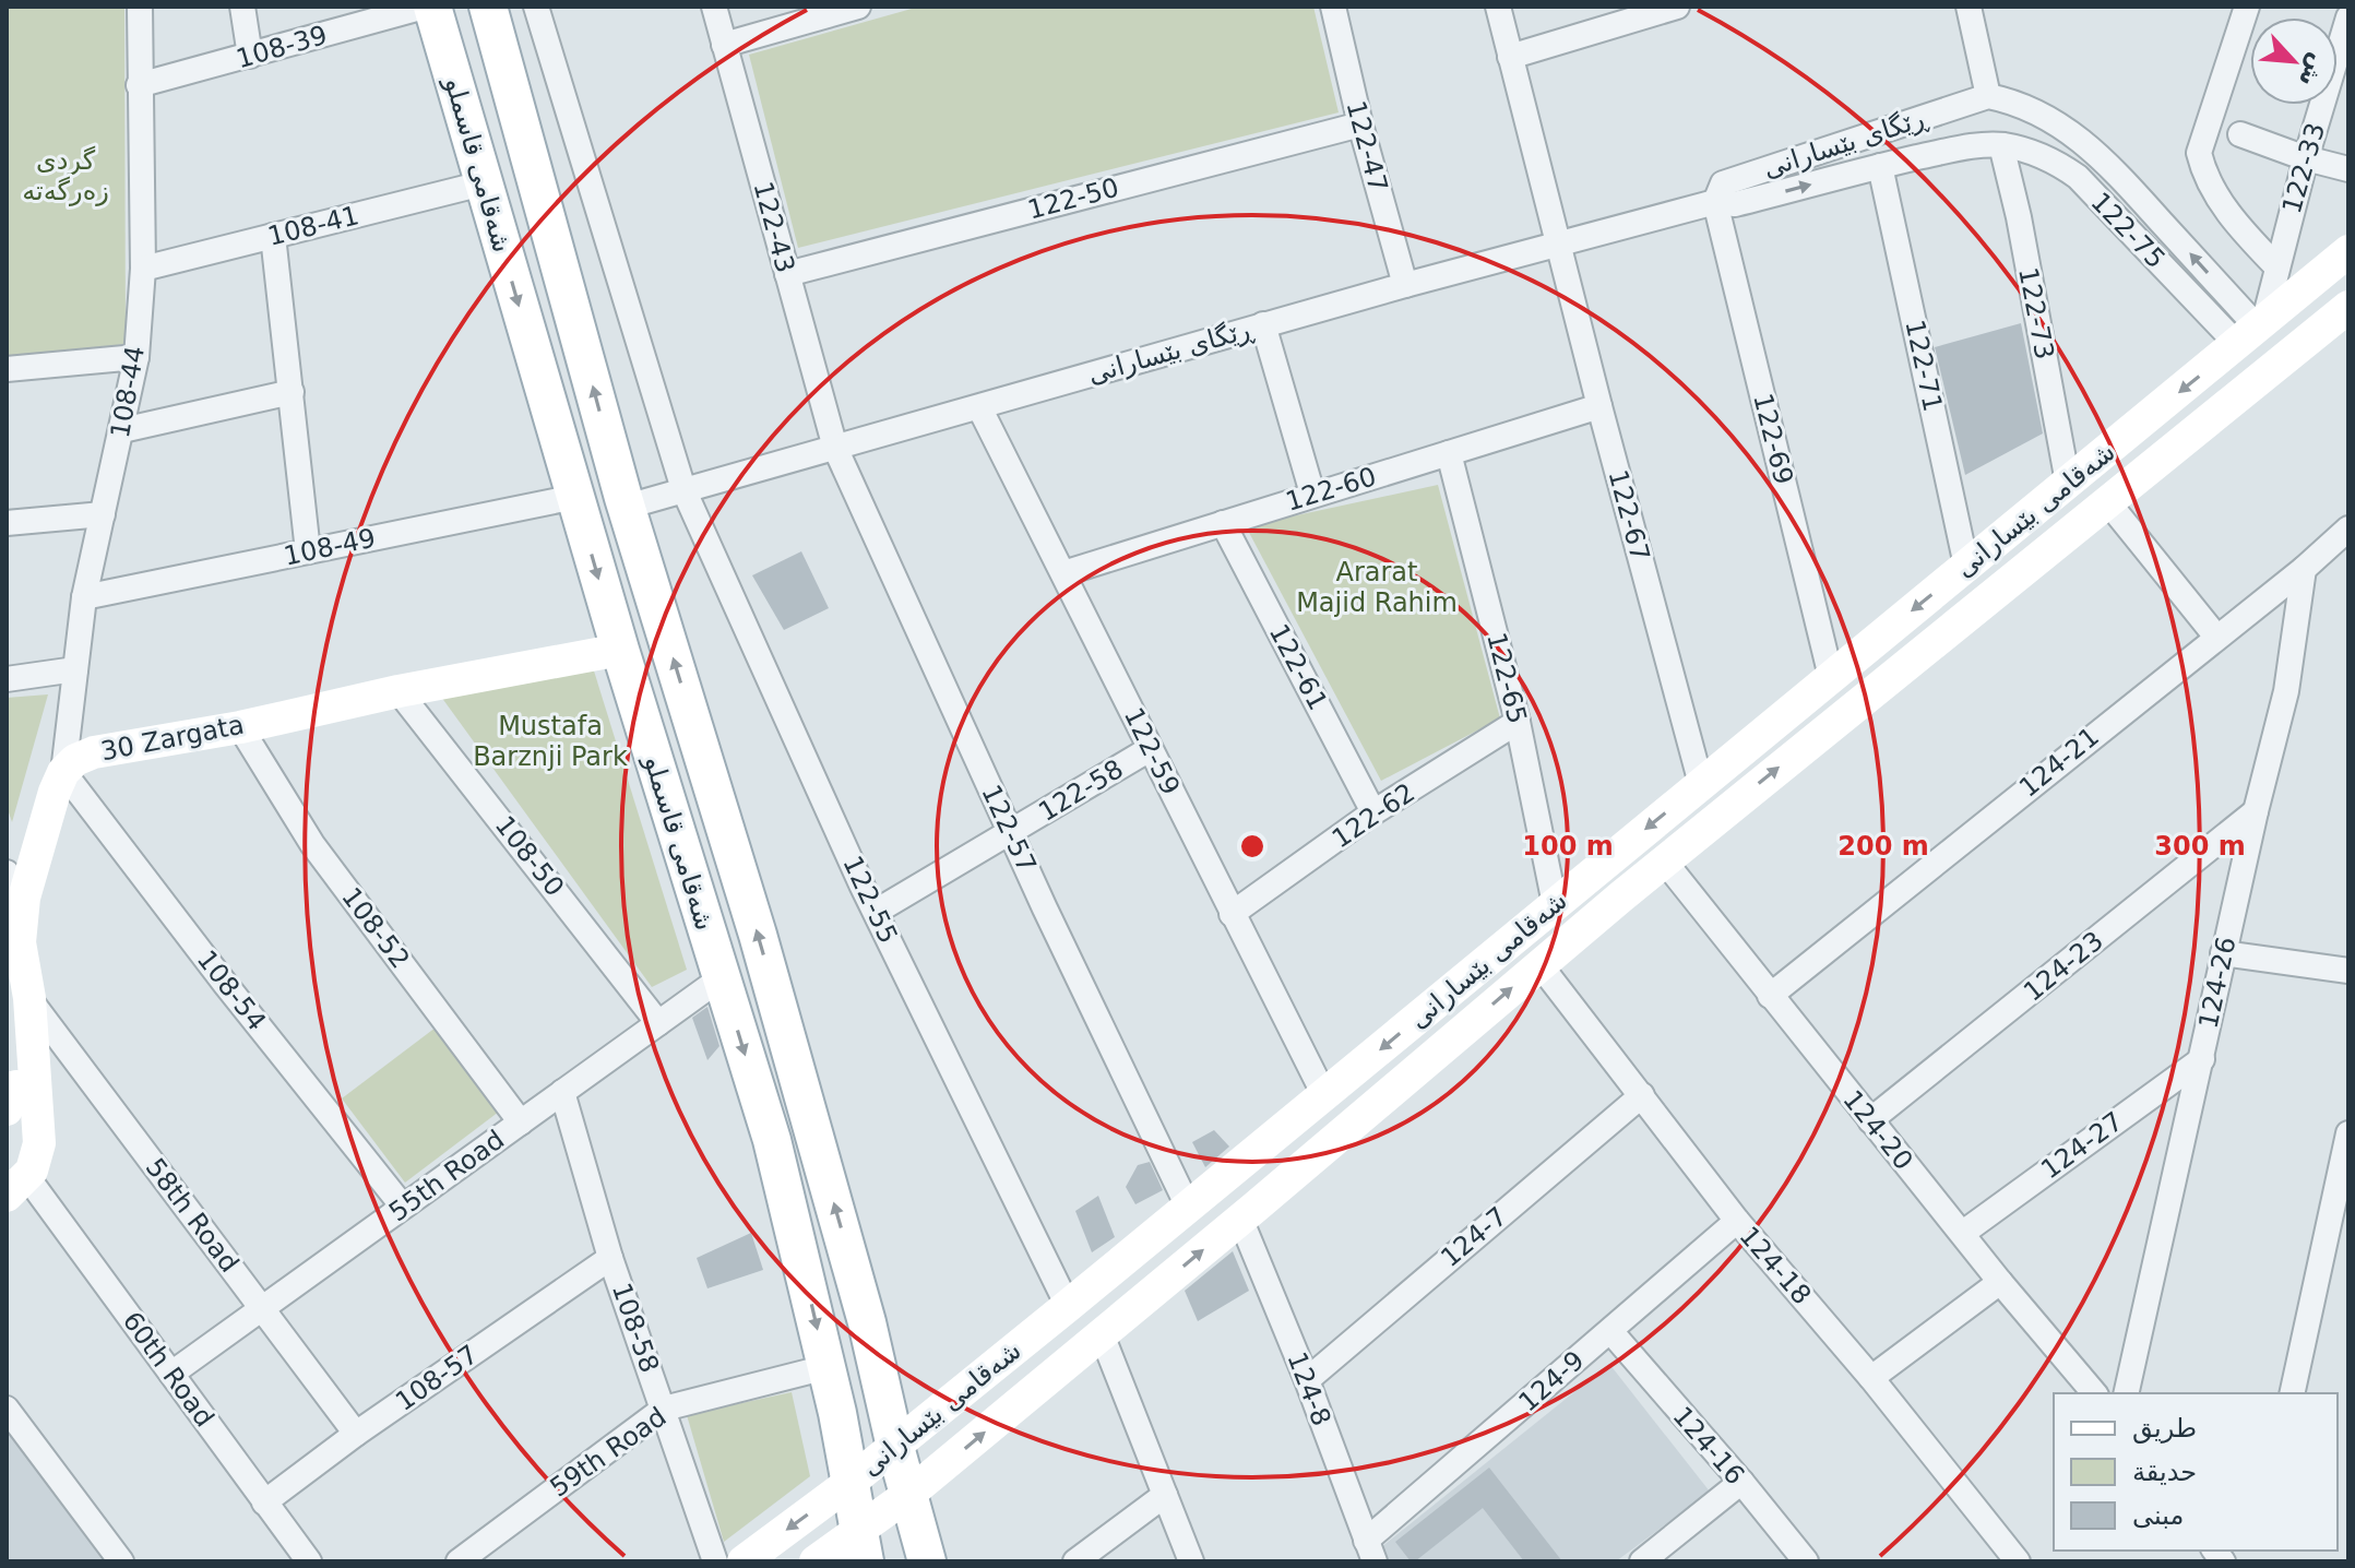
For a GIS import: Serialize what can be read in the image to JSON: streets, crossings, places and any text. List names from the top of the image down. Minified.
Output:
{"streets":{"main road":["شەقامی قاسملو","شەقامی بێسارانی","30 Zargata"],"street":["108-39","ڕێگای بێسارانی","122-47","122-33","122-50","108-41","122-43","122-75","122-73","122-71","108-44","122-69","122-60","122-67","108-49","122-61","122-65","122-59","124-21","122-58","122-62","122-57","108-50","122-55","108-52","124-23","124-26","108-54","124-20","124-27","55th Road","58th Road","124-7","124-18","108-58","60th Road","108-57","124-9","124-8","124-16","59th Road"]},"crossings":[["108-39","108-44"],["ڕێگای بێسارانی","122-47"],["ڕێگای بێسارانی","شەقامی قاسملو"],["ڕێگای بێسارانی","122-43"],["ڕێگای بێسارانی","122-75"],["ڕێگای بێسارانی","122-73"],["ڕێگای بێسارانی","122-71"],["ڕێگای بێسارانی","122-69"],["ڕێگای بێسارانی","122-67"],["ڕێگای بێسارانی","122-59"],["ڕێگای بێسارانی","122-57"],["ڕێگای بێسارانی","122-55"],["122-47","122-50"],["شەقامی قاسملو","108-41"],["شەقامی قاسملو","شەقامی بێسارانی"],["شەقامی قاسملو","108-49"],["شەقامی قاسملو","30 Zargata"],["شەقامی قاسملو","55th Road"],["شەقامی قاسملو","59th Road"],["122-33","122-75"],["122-33","شەقامی بێسارانی"],["122-50","122-43"],["108-41","108-44"],["122-43","122-57"],["122-75","122-73"],["122-75","شەقامی بێسارانی"],["122-73","شەقامی بێسارانی"],["122-71","شەقامی بێسارانی"],["108-44","108-49"],["108-44","30 Zargata"],["108-44","108-54"],["122-69","شەقامی بێسارانی"],["122-60","122-67"],["122-60","122-61"],["122-60","122-65"],["122-60","122-59"],["شەقامی بێسارانی","122-67"],["شەقامی بێسارانی","122-65"],["شەقامی بێسارانی","122-59"],["شەقامی بێسارانی","122-57"],["شەقامی بێسارانی","122-55"],["شەقامی بێسارانی","124-20"],["شەقامی بێسارانی","124-18"],["شەقامی بێسارانی","124-8"],["122-61","122-62"],["122-65","122-62"],["30 Zargata","108-50"],["30 Zargata","108-52"],["30 Zargata","108-54"],["122-59","122-58"],["122-59","122-62"],["124-21","124-26"],["124-21","124-20"],["122-58","122-57"],["122-58","122-55"],["108-50","55th Road"],["108-52","55th Road"],["124-23","124-26"],["124-23","124-20"],["124-26","124-27"],["108-54","55th Road"],["124-20","124-27"],["55th Road","58th Road"],["55th Road","108-58"],["55th Road","60th Road"],["58th Road","108-57"],["124-7","124-18"],["124-7","124-8"],["124-18","124-9"],["108-58","108-57"],["108-58","59th Road"],["60th Road","108-57"],["124-9","124-8"],["124-9","124-16"]],"parks":["گردی زەرگەتە","Ararat Majid Rahim","Mustafa Barznji Park"],"legend":["طريق","حديقة","مبنى"],"north":"bottom right","rings":["100 m","200 m","300 m"]}
